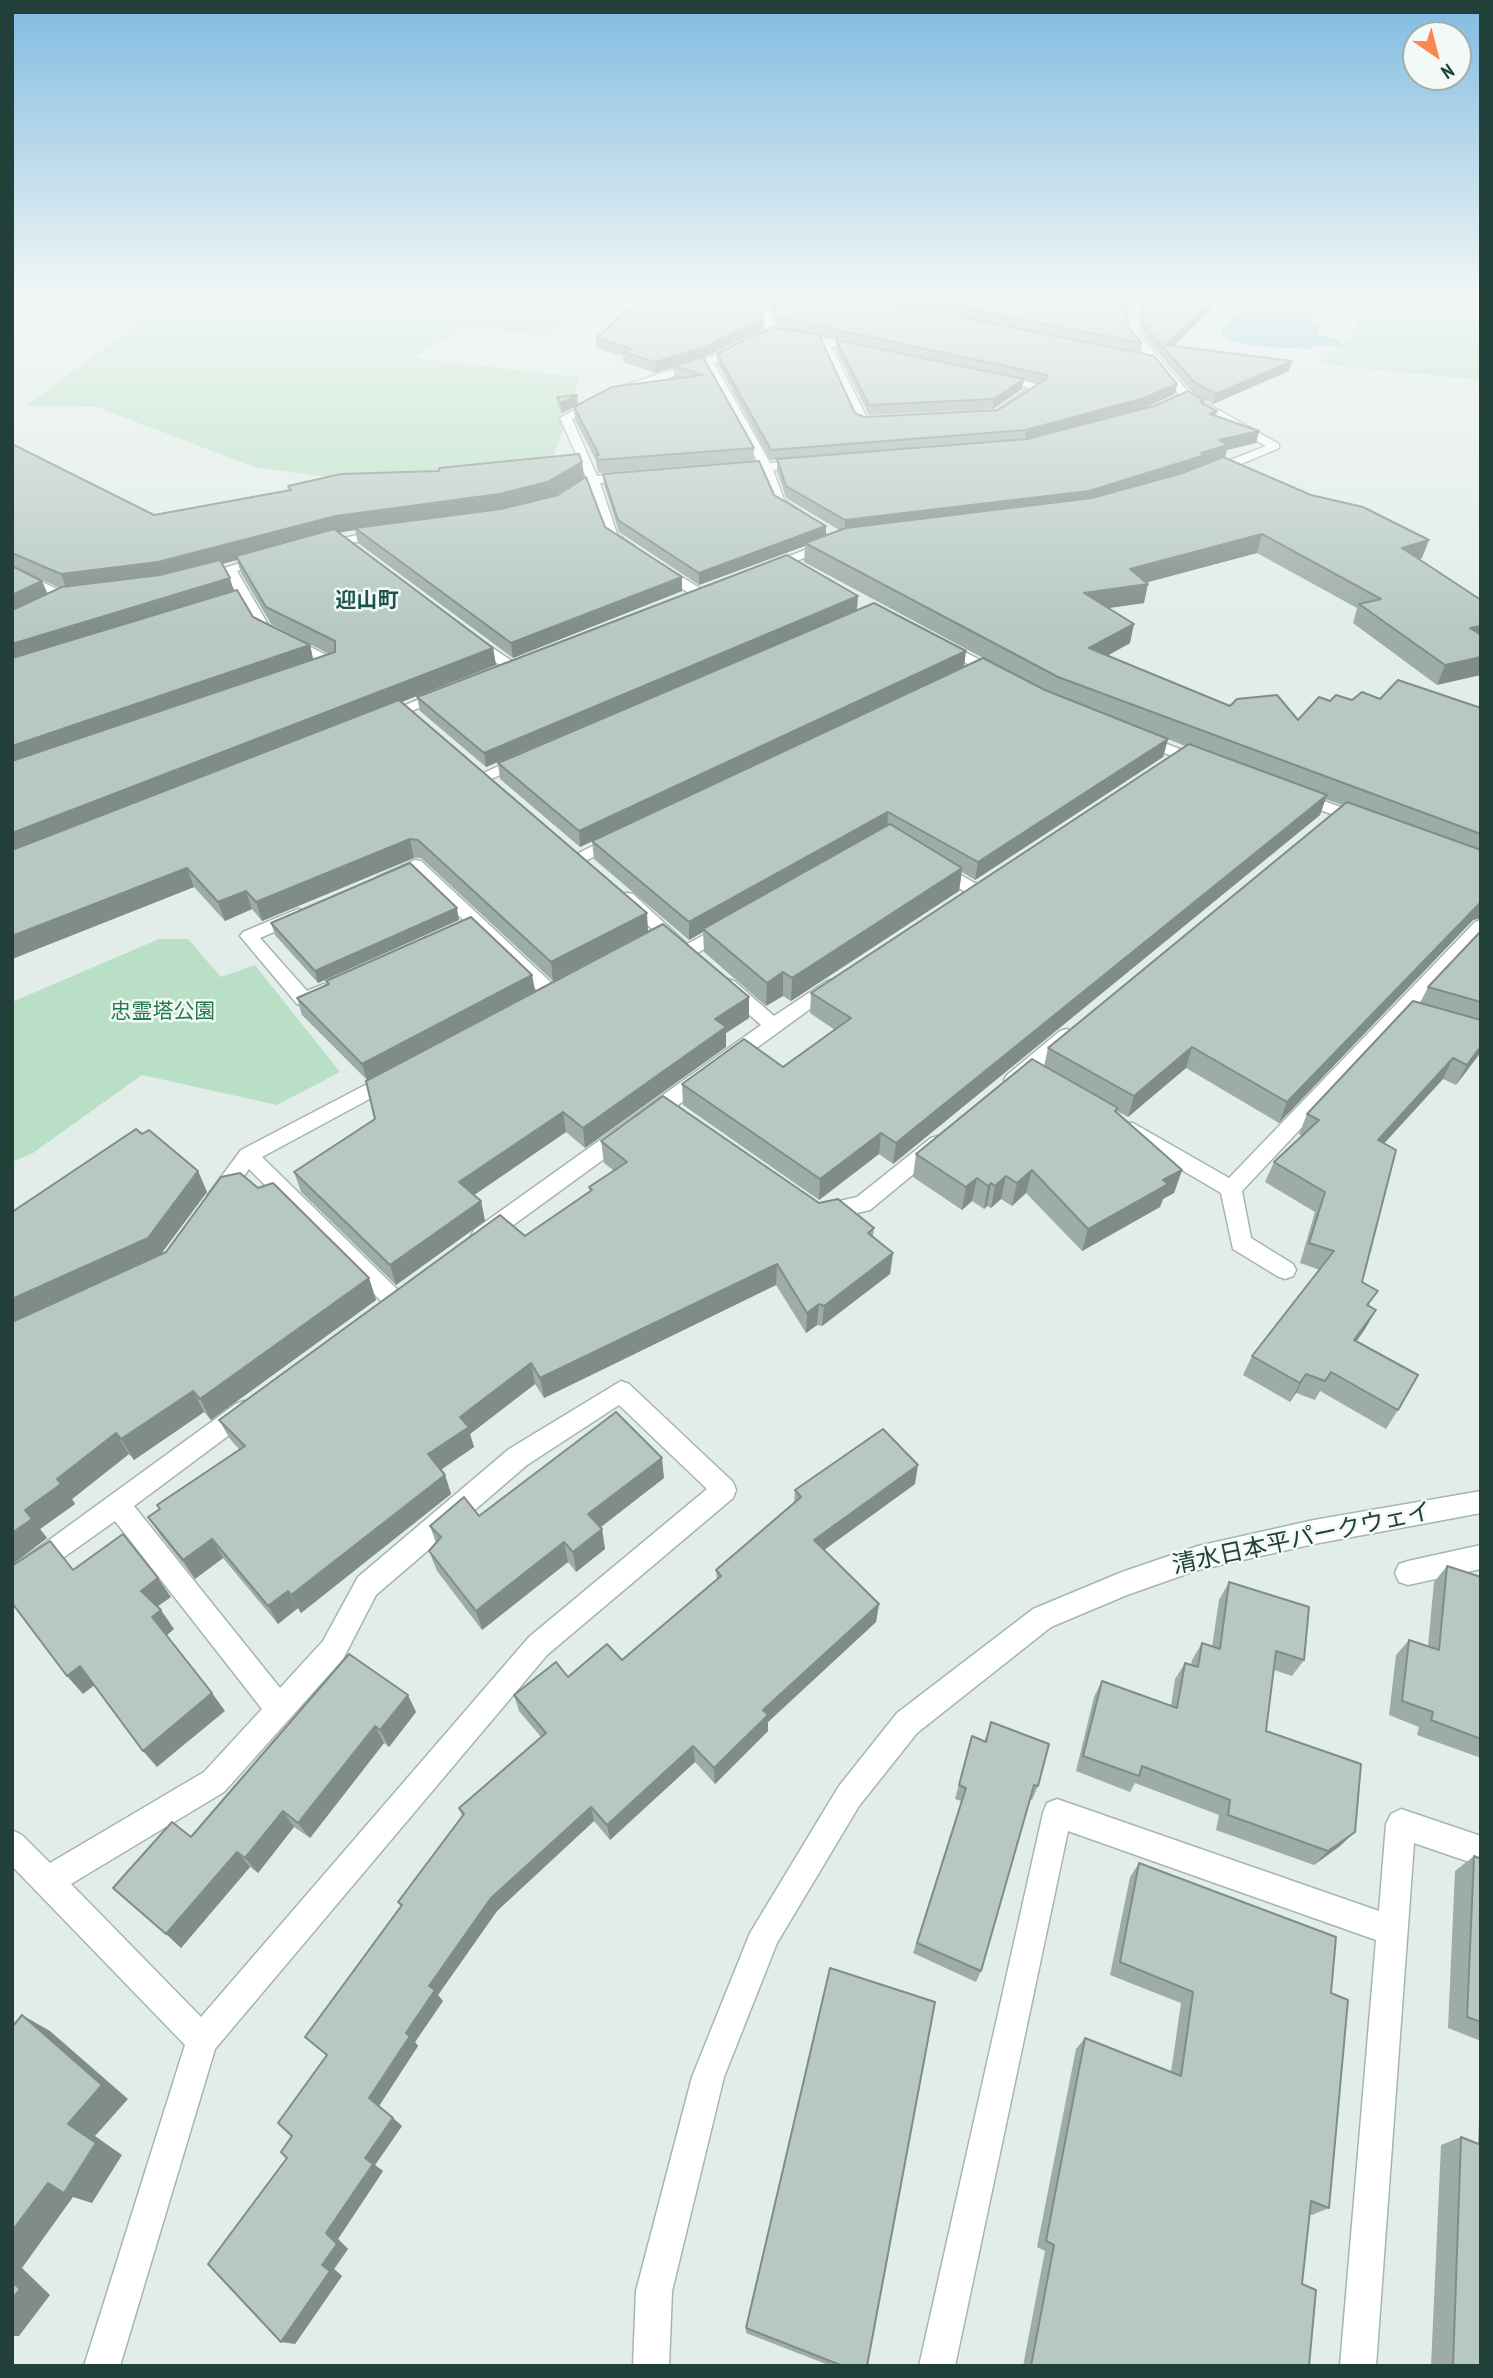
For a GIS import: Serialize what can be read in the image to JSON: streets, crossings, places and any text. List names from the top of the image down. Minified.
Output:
{"streets":{"street":["清水日本平パークウェイ"]},"districts":["迎山町"],"parks":["忠霊塔公園"],"north":"bottom right"}
